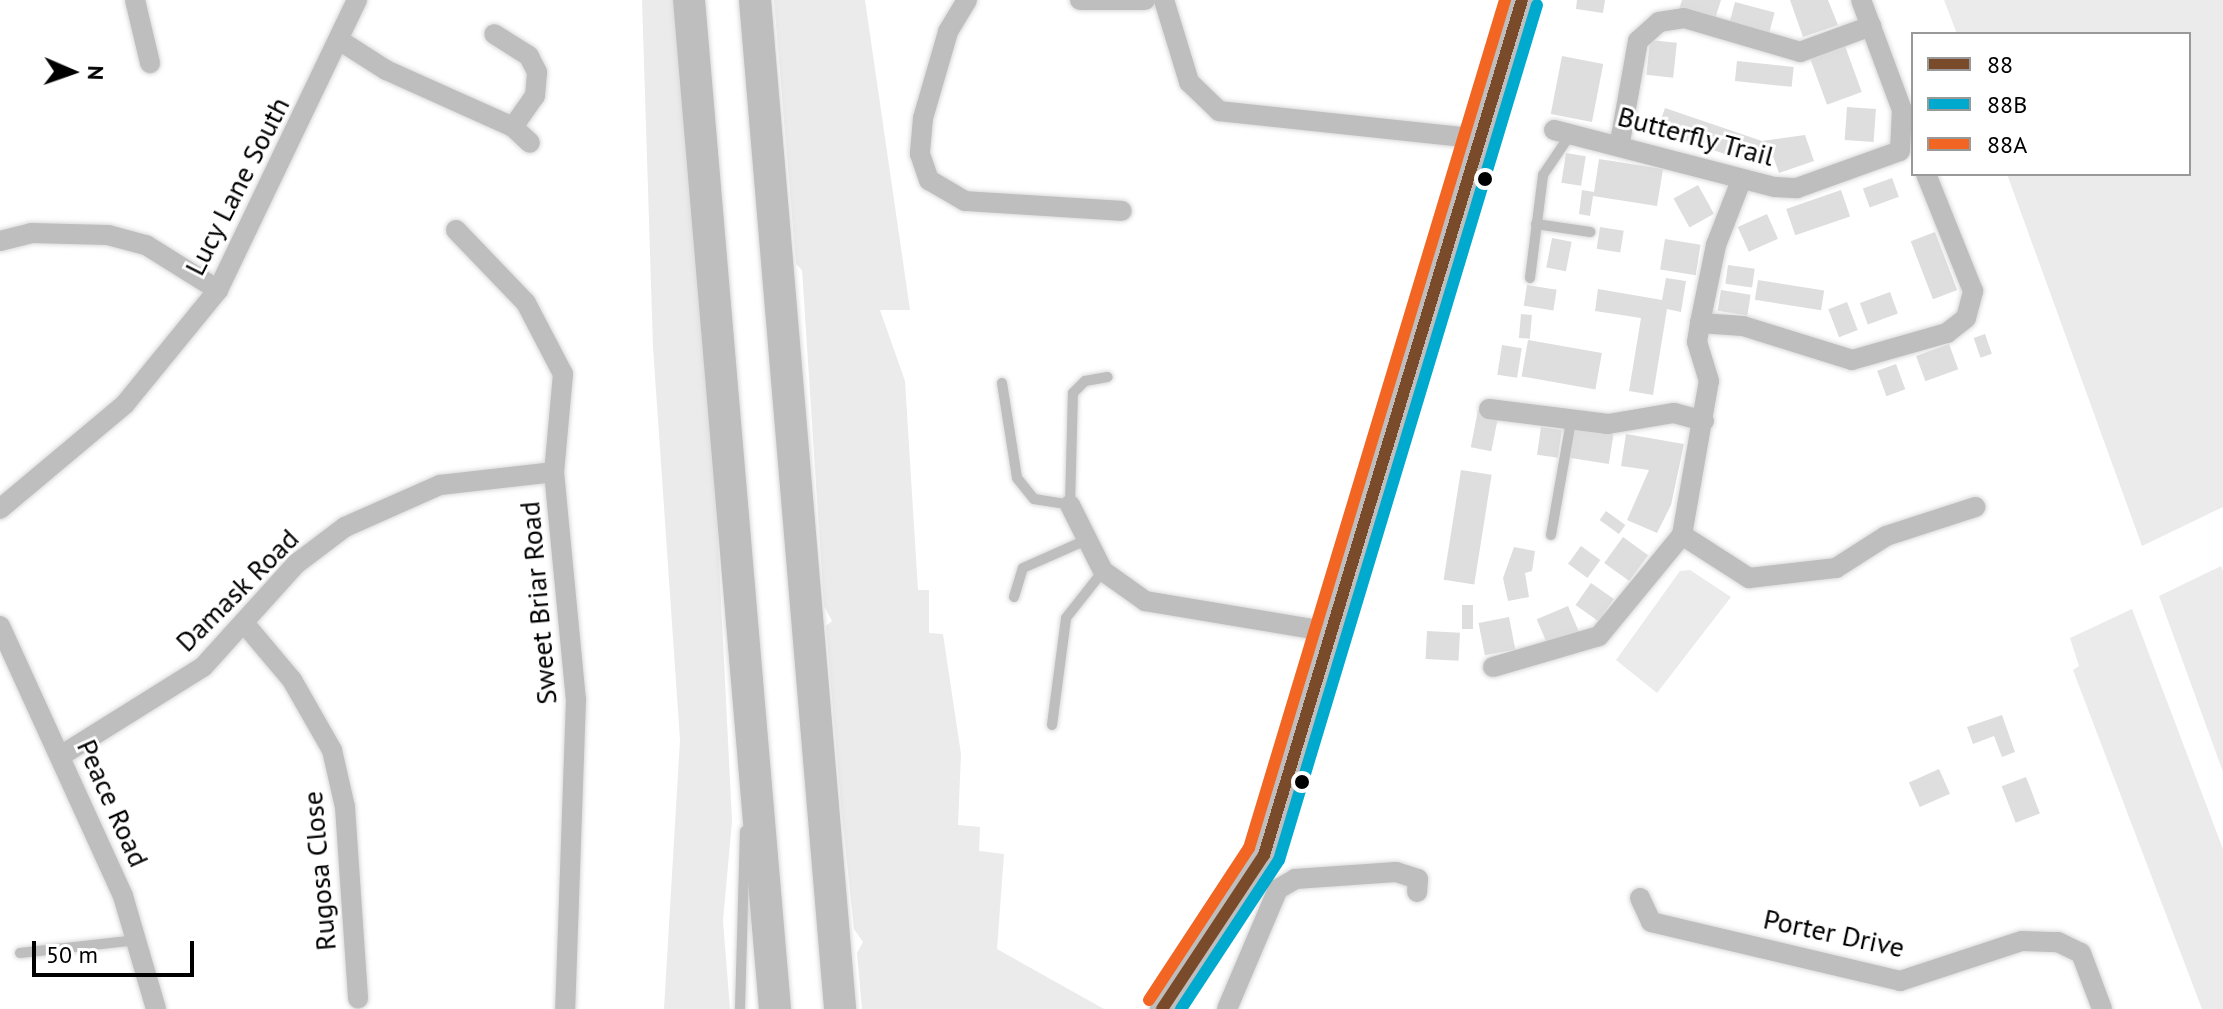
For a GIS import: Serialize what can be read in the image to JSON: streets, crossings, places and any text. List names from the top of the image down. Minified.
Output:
{"streets":{"street":["Butterfly Trail","Lucy Lane South","Damask Road","Sweet Briar Road","Peace Road","Rugosa Close","Porter Drive"]},"crossings":[["Damask Road","Sweet Briar Road"],["Damask Road","Peace Road"],["Damask Road","Rugosa Close"]],"lines":["transit line 88","transit line 88A","transit line 88B"],"legend":["88","88B","88A"],"scale_bar":"50 m","north":"right"}
